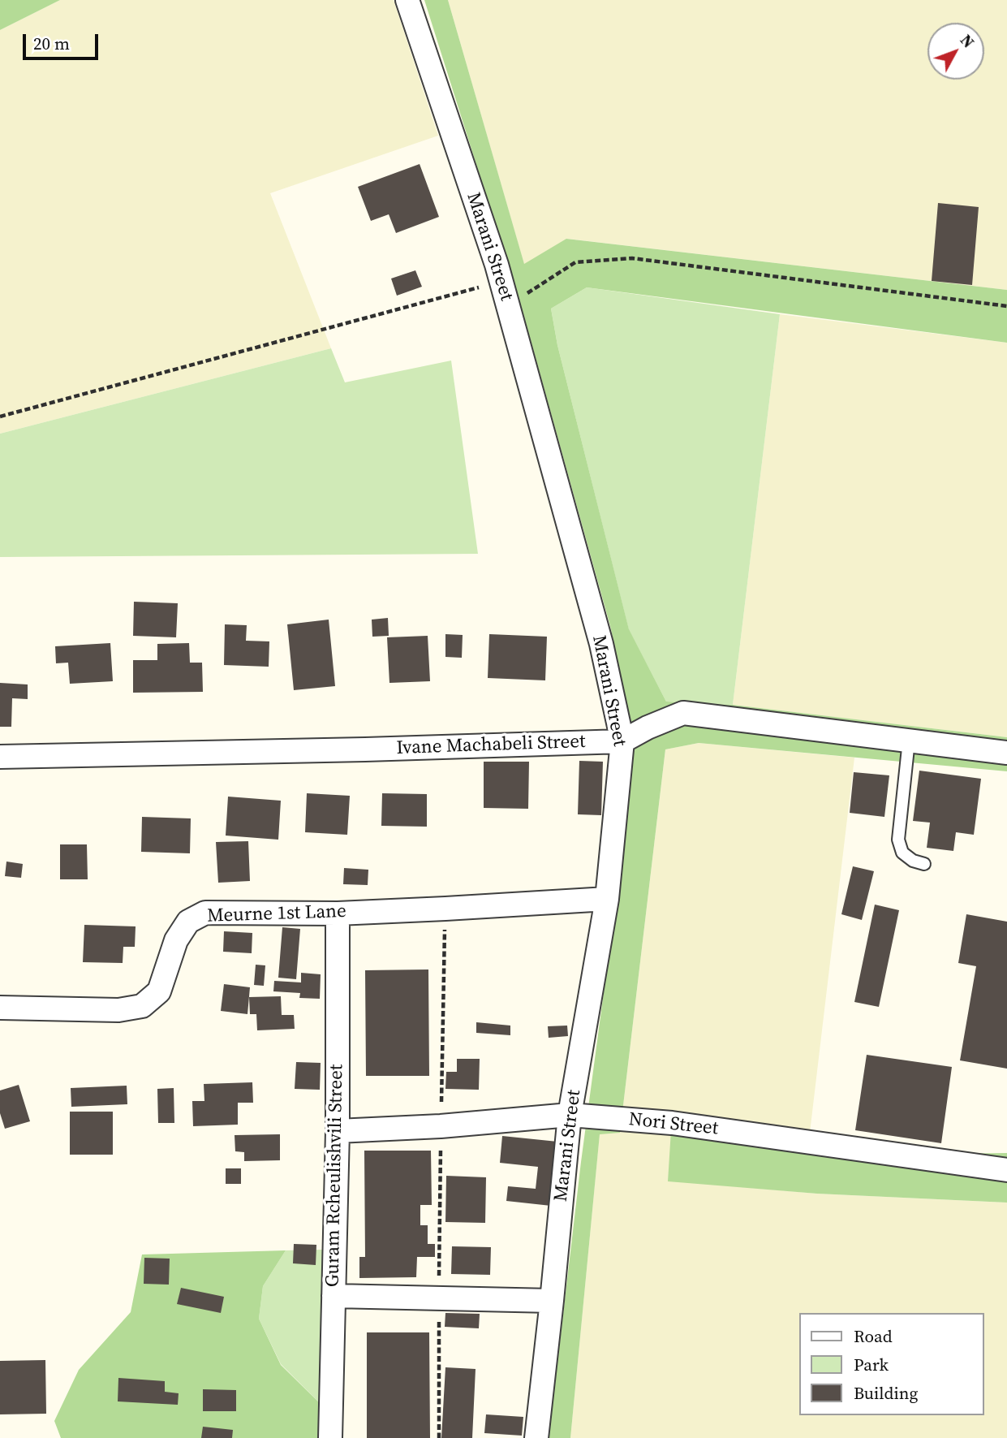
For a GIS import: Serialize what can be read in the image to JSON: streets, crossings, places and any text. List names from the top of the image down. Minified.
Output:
{"streets":{"street":["Marani Street","Ivane Machabeli Street","Meurne 1st Lane","Nori Street","Guram Rcheulishvili Street"]},"crossings":[["Marani Street","Ivane Machabeli Street"],["Marani Street","Meurne 1st Lane"],["Marani Street","Nori Street"],["Meurne 1st Lane","Guram Rcheulishvili Street"],["Nori Street","Guram Rcheulishvili Street"]],"legend":["Road","Park","Building"],"scale_bar":"20 m","north":"top right"}
